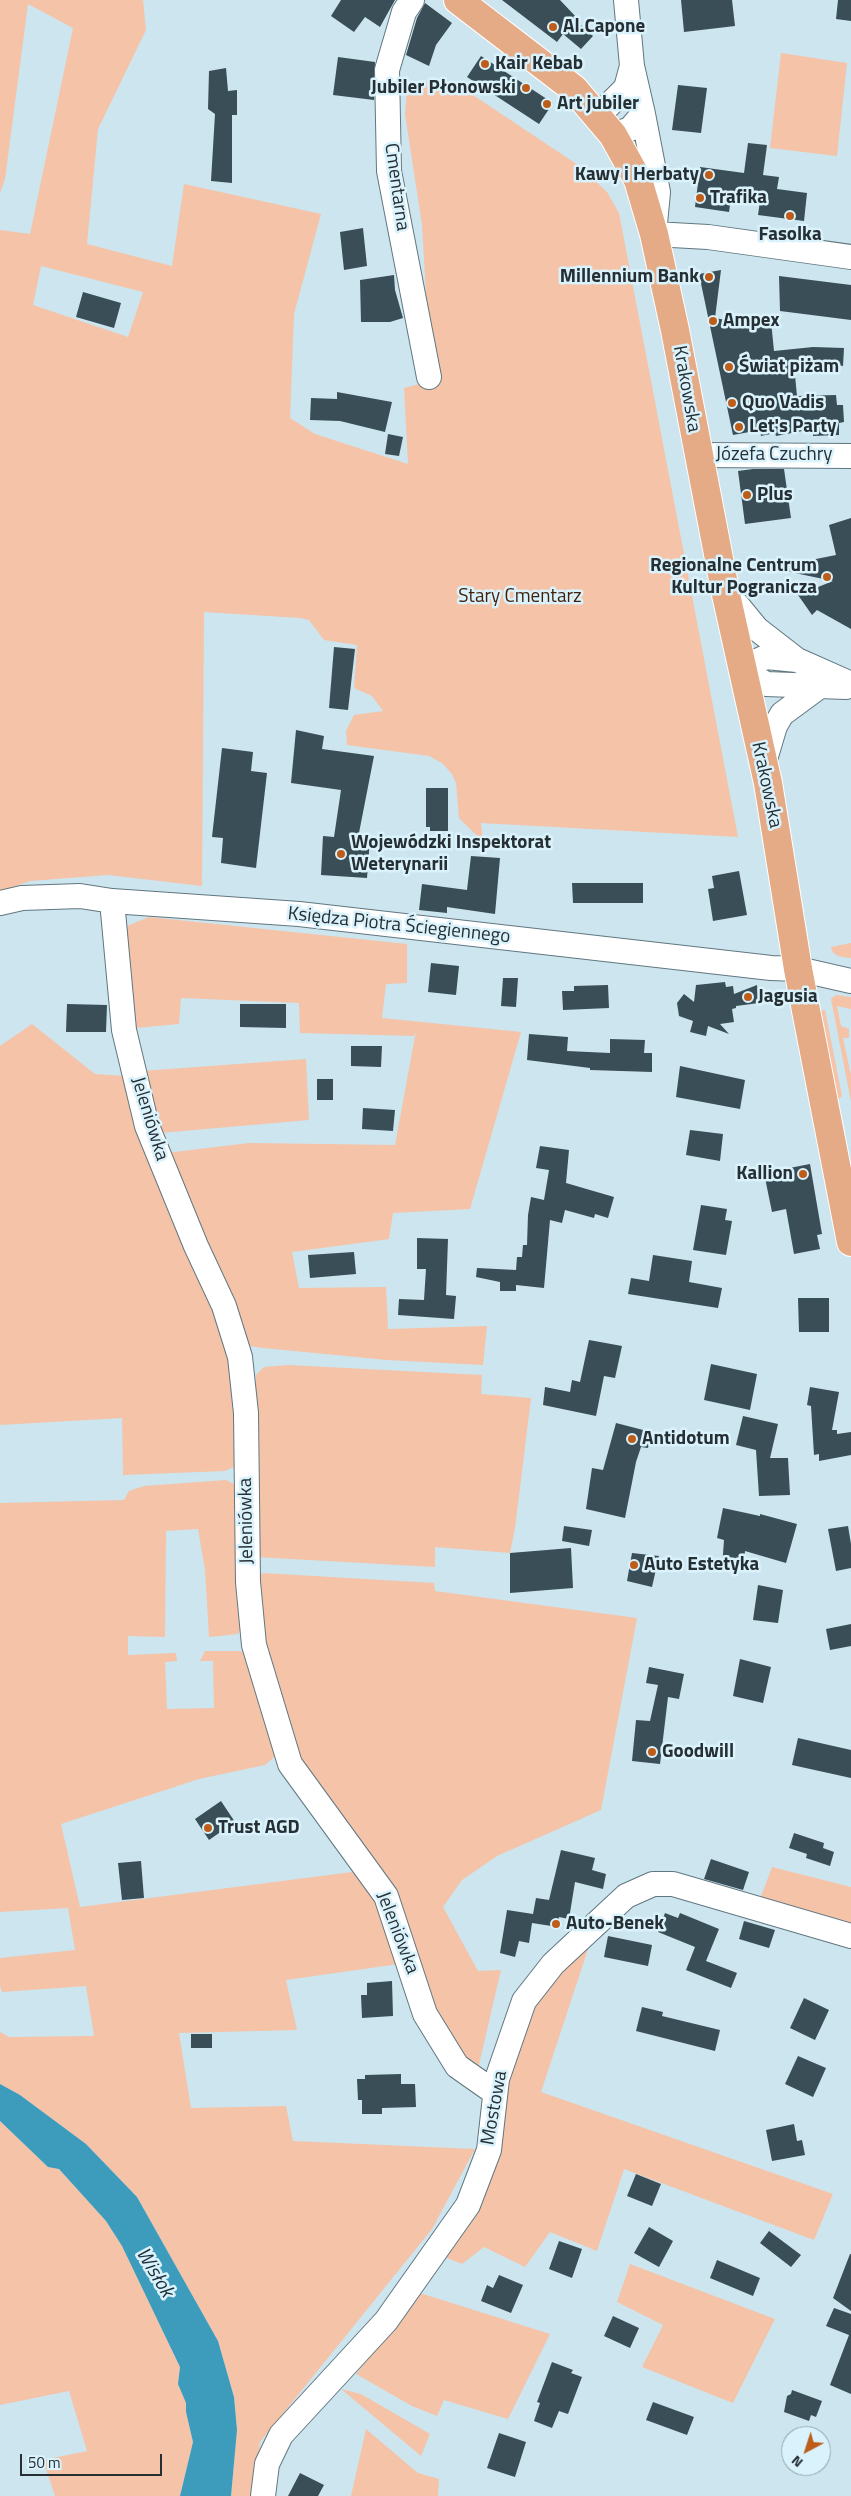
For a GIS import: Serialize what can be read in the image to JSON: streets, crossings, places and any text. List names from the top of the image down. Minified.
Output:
{"streets":{"main road":["Krakowska"],"street":["Cmentarna","Józefa Czuchry","Księdza Piotra Ściegiennego","Jeleniówka","Mostowa"]},"crossings":[["Krakowska","Józefa Czuchry"],["Krakowska","Księdza Piotra Ściegiennego"],["Księdza Piotra Ściegiennego","Jeleniówka"],["Jeleniówka","Mostowa"]],"water":["Wisłok"],"parks":["Stary Cmentarz"],"places":["Al.Capone","Kair Kebab","Jubiler Płonowski","Art jubiler","Kawy i Herbaty","Trafika","Fasolka","Millennium Bank","Ampex","Świat piżam","Quo Vadis","Let's Party","Plus","Regionalne Centrum Kultur Pogranicza","Wojewódzki Inspektorat Weterynarii","Jagusia","Kallion","Antidotum","Auto Estetyka","Goodwill","Trust AGD","Auto-Benek"],"scale_bar":"50 m","north":"bottom left"}
